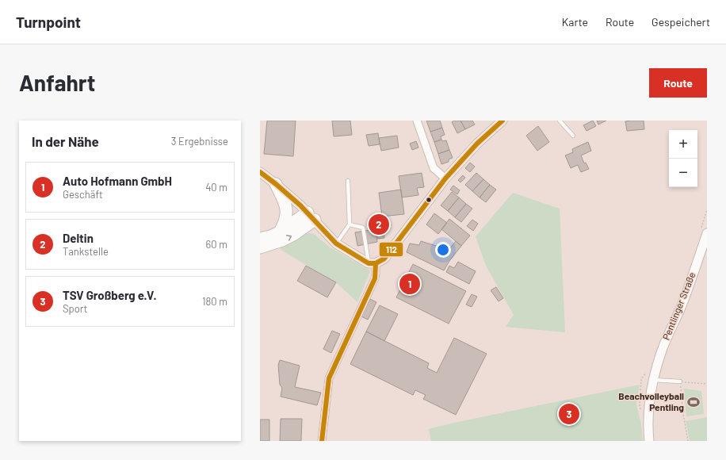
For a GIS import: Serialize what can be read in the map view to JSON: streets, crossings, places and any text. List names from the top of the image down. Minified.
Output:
{"streets":{"street":["Pentlinger Straße"]},"places":{"sports":["Beachvolleyball Pentling"]},"lines":["transit line 112"],"page":{"header":"Turnpoint","nav":["Karte","Route","Gespeichert"],"buttons":"Route","title":"Anfahrt","heading":["In der Nähe","3 Ergebnisse"],"map_buttons":["+","−"],"list":[{"mark":"1","name":"Auto Hofmann GmbH","note":"Geschäft","value":"40 m"},{"mark":"2","name":"Deltin","note":"Tankstelle","value":"60 m"},{"mark":"3","name":"TSV Großberg e.V.","note":"Sport","value":"180 m"}],"pins":["2","1","3"]}}
